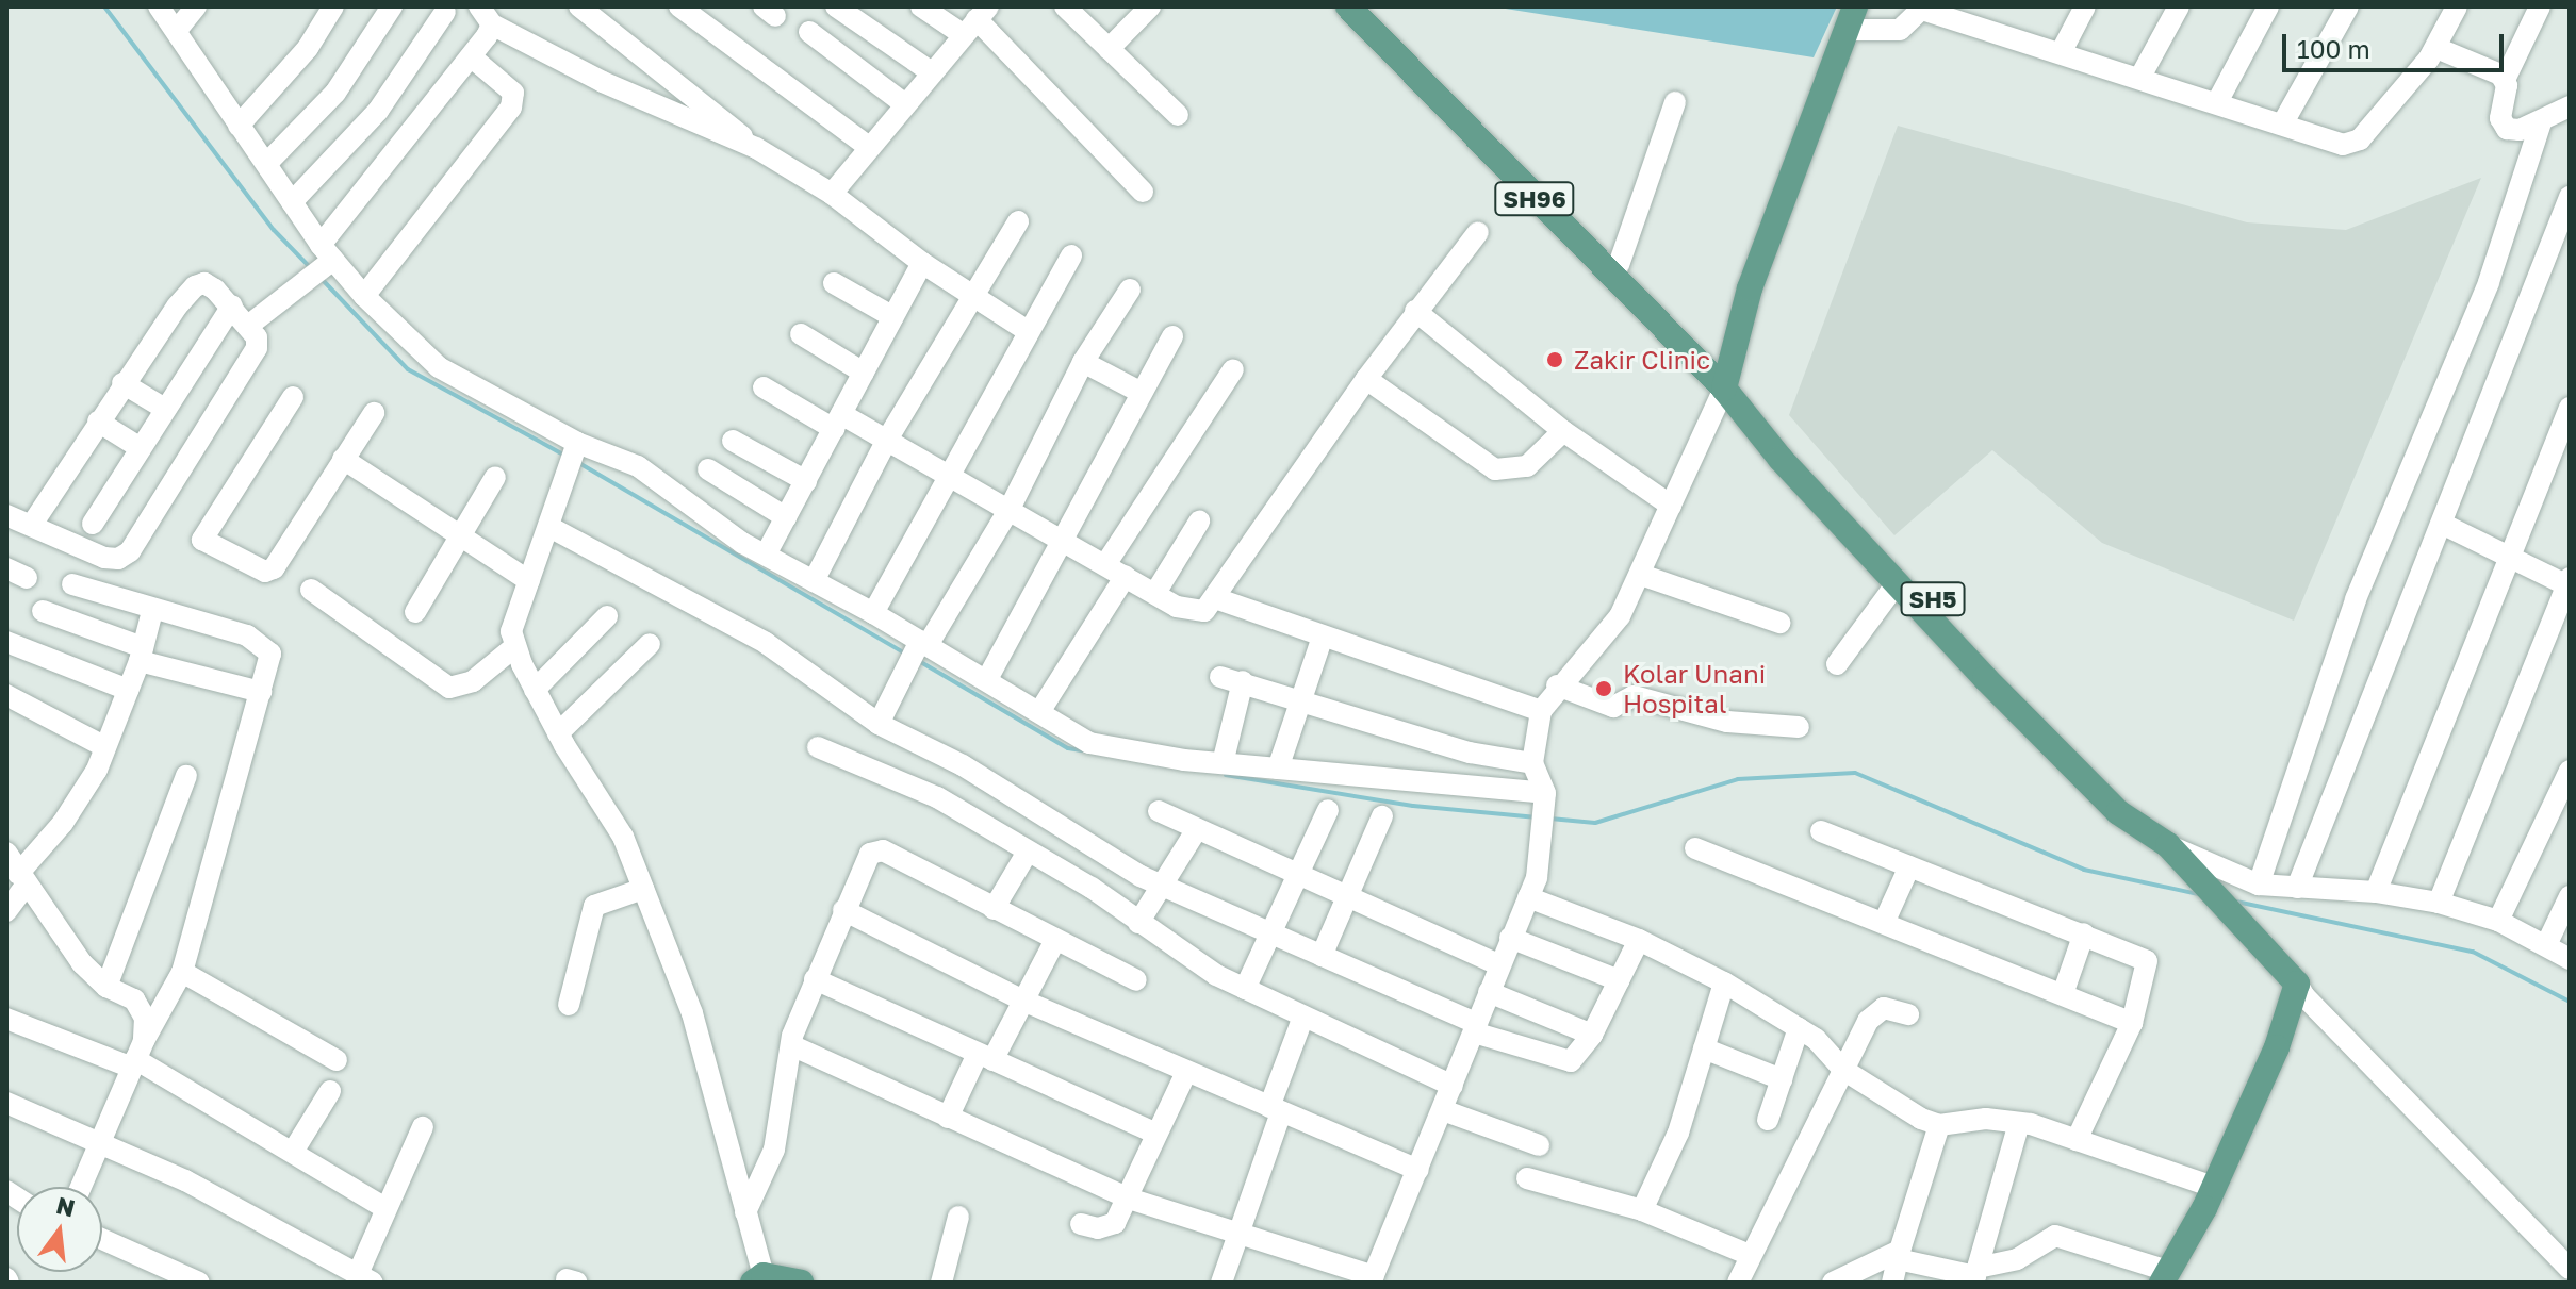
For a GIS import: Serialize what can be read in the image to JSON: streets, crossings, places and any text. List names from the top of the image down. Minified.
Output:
{"streets":{"main road":["SH96","SH5"]},"crossings":[["SH96","SH5"]],"places":["Zakir Clinic","Kolar Unani Hospital"],"scale_bar":"100 m","north":"top"}
